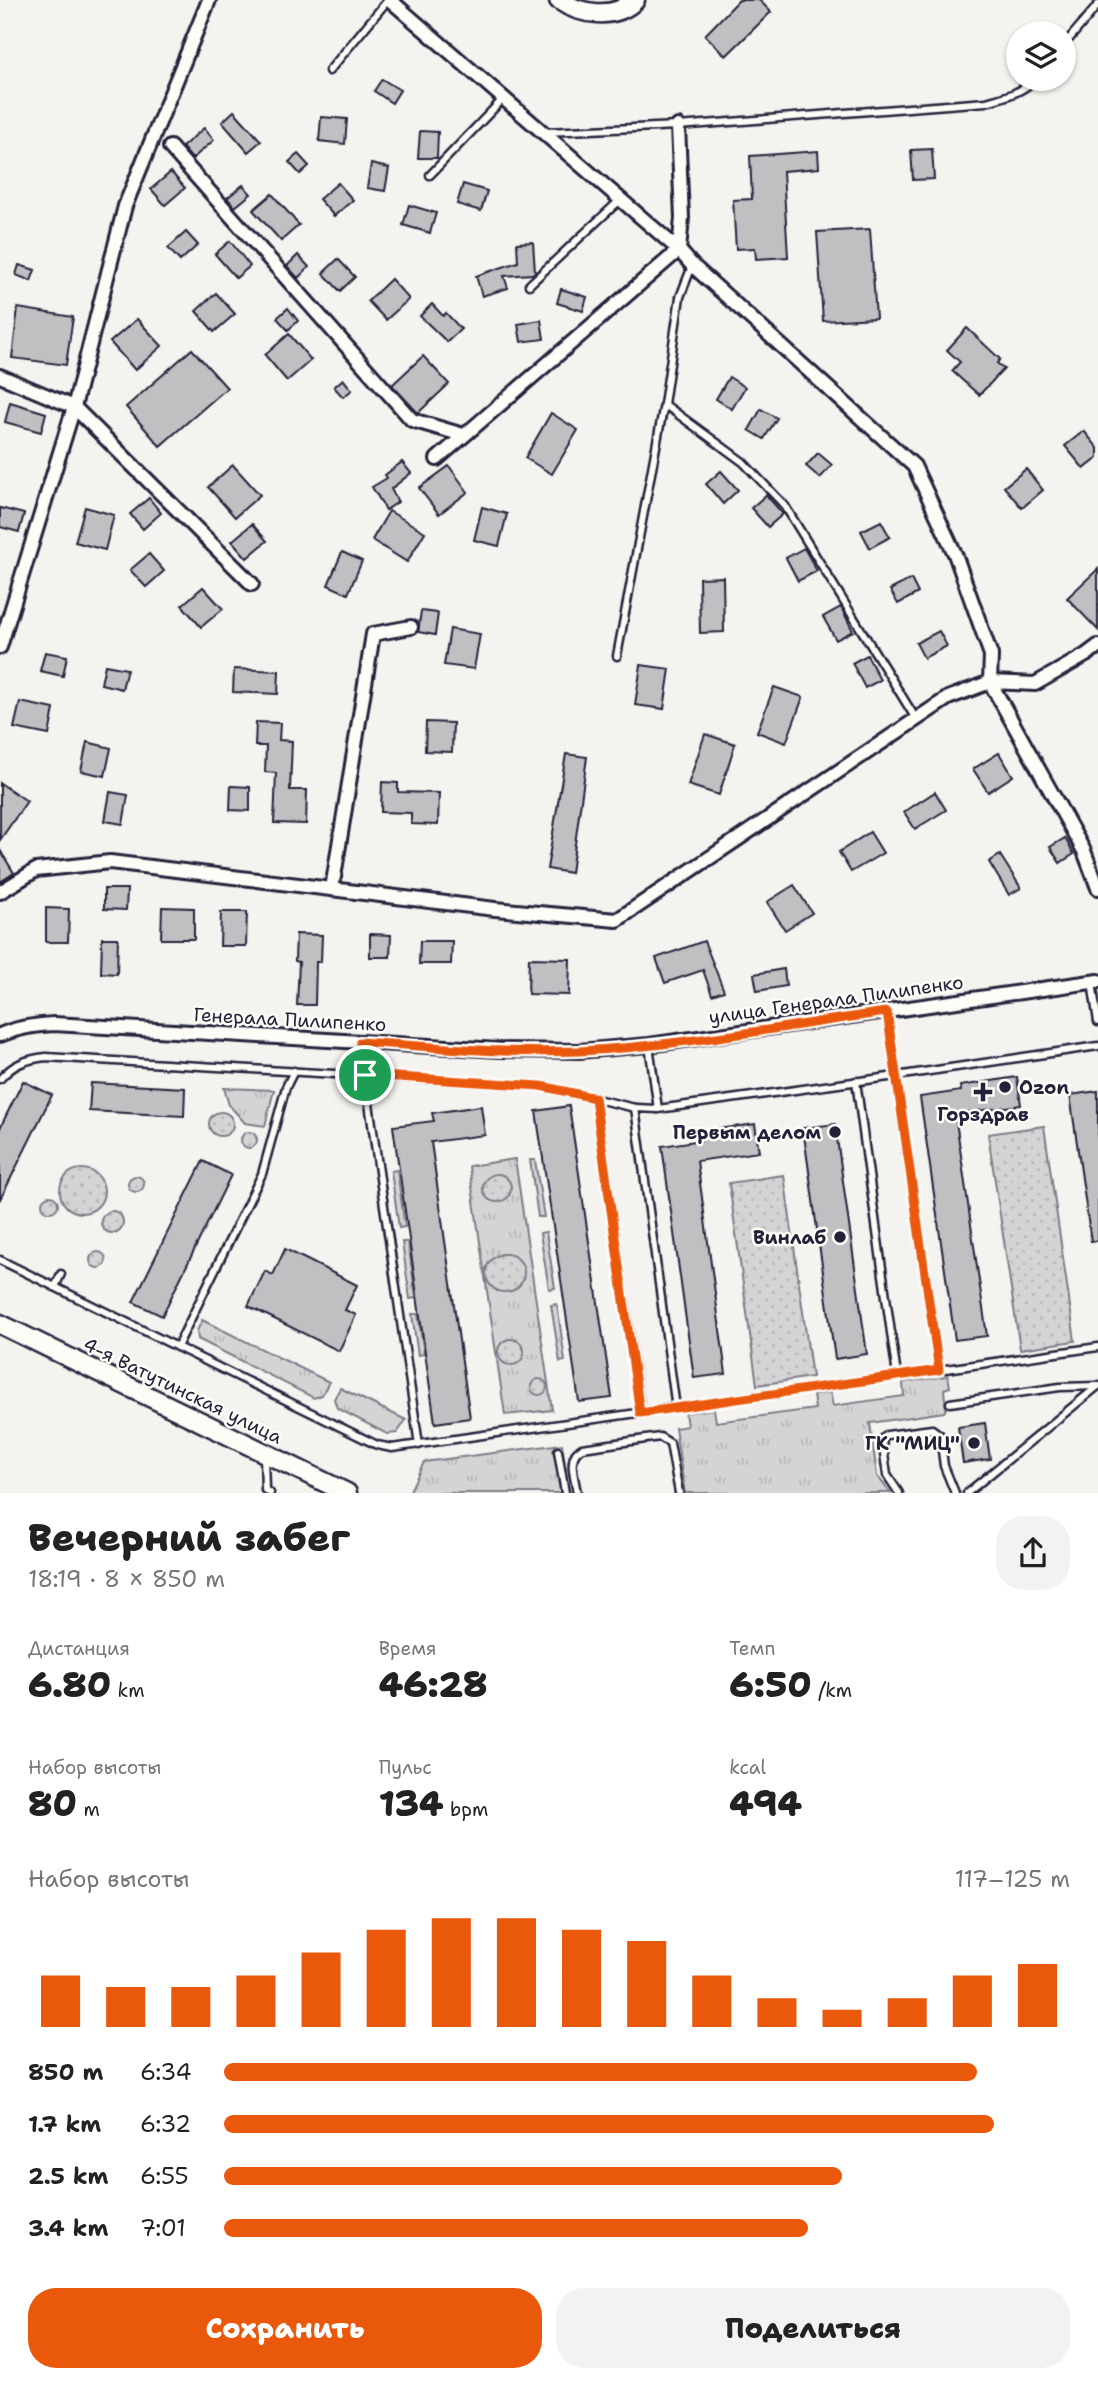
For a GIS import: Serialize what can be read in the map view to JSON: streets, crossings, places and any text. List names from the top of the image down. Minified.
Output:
{"streets":{"street":["улица Генерала Пилипенко","Генерала Пилипенко","4-я Ватутинская улица"]},"crossings":[["улица Генерала Пилипенко","Генерала Пилипенко"]],"places":{"other":["Ozon","Первым делом","Винлаб","ГК \"МИЦ\""],"health":["Горздрав"]},"page":{"heading":["Вечерний забег","18:19 · 8 × 850 m"],"stats":[["Дистанция","6.80 km"],["Время","46:28"],["Темп","6:50 /km"],["Набор высоты","80 m"],["Пульс","134 bpm"],["kcal","494"]],"chart":["Набор высоты","117–125 m"],"list":[{"name":"850 m","note":"6:34"},{"name":"1.7 km","note":"6:32"},{"name":"2.5 km","note":"6:55"},{"name":"3.4 km","note":"7:01"}],"buttons":["Сохранить","Поделиться"]}}
